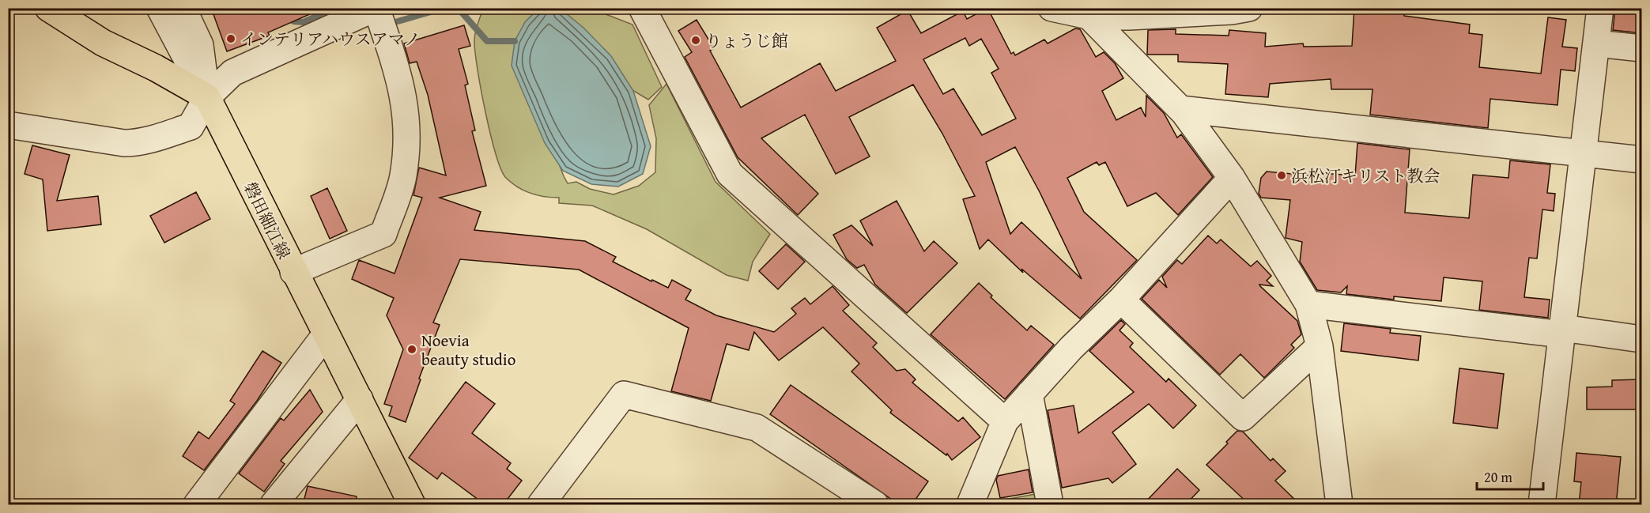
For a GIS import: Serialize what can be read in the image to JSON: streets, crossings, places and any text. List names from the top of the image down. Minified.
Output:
{"streets":{"main road":["磐田細江線"]},"places":["インテリアハウスアマノ","りょうじ館","浜松汀キリスト教会","Noevia beauty studio"],"scale_bar":"20 m"}
